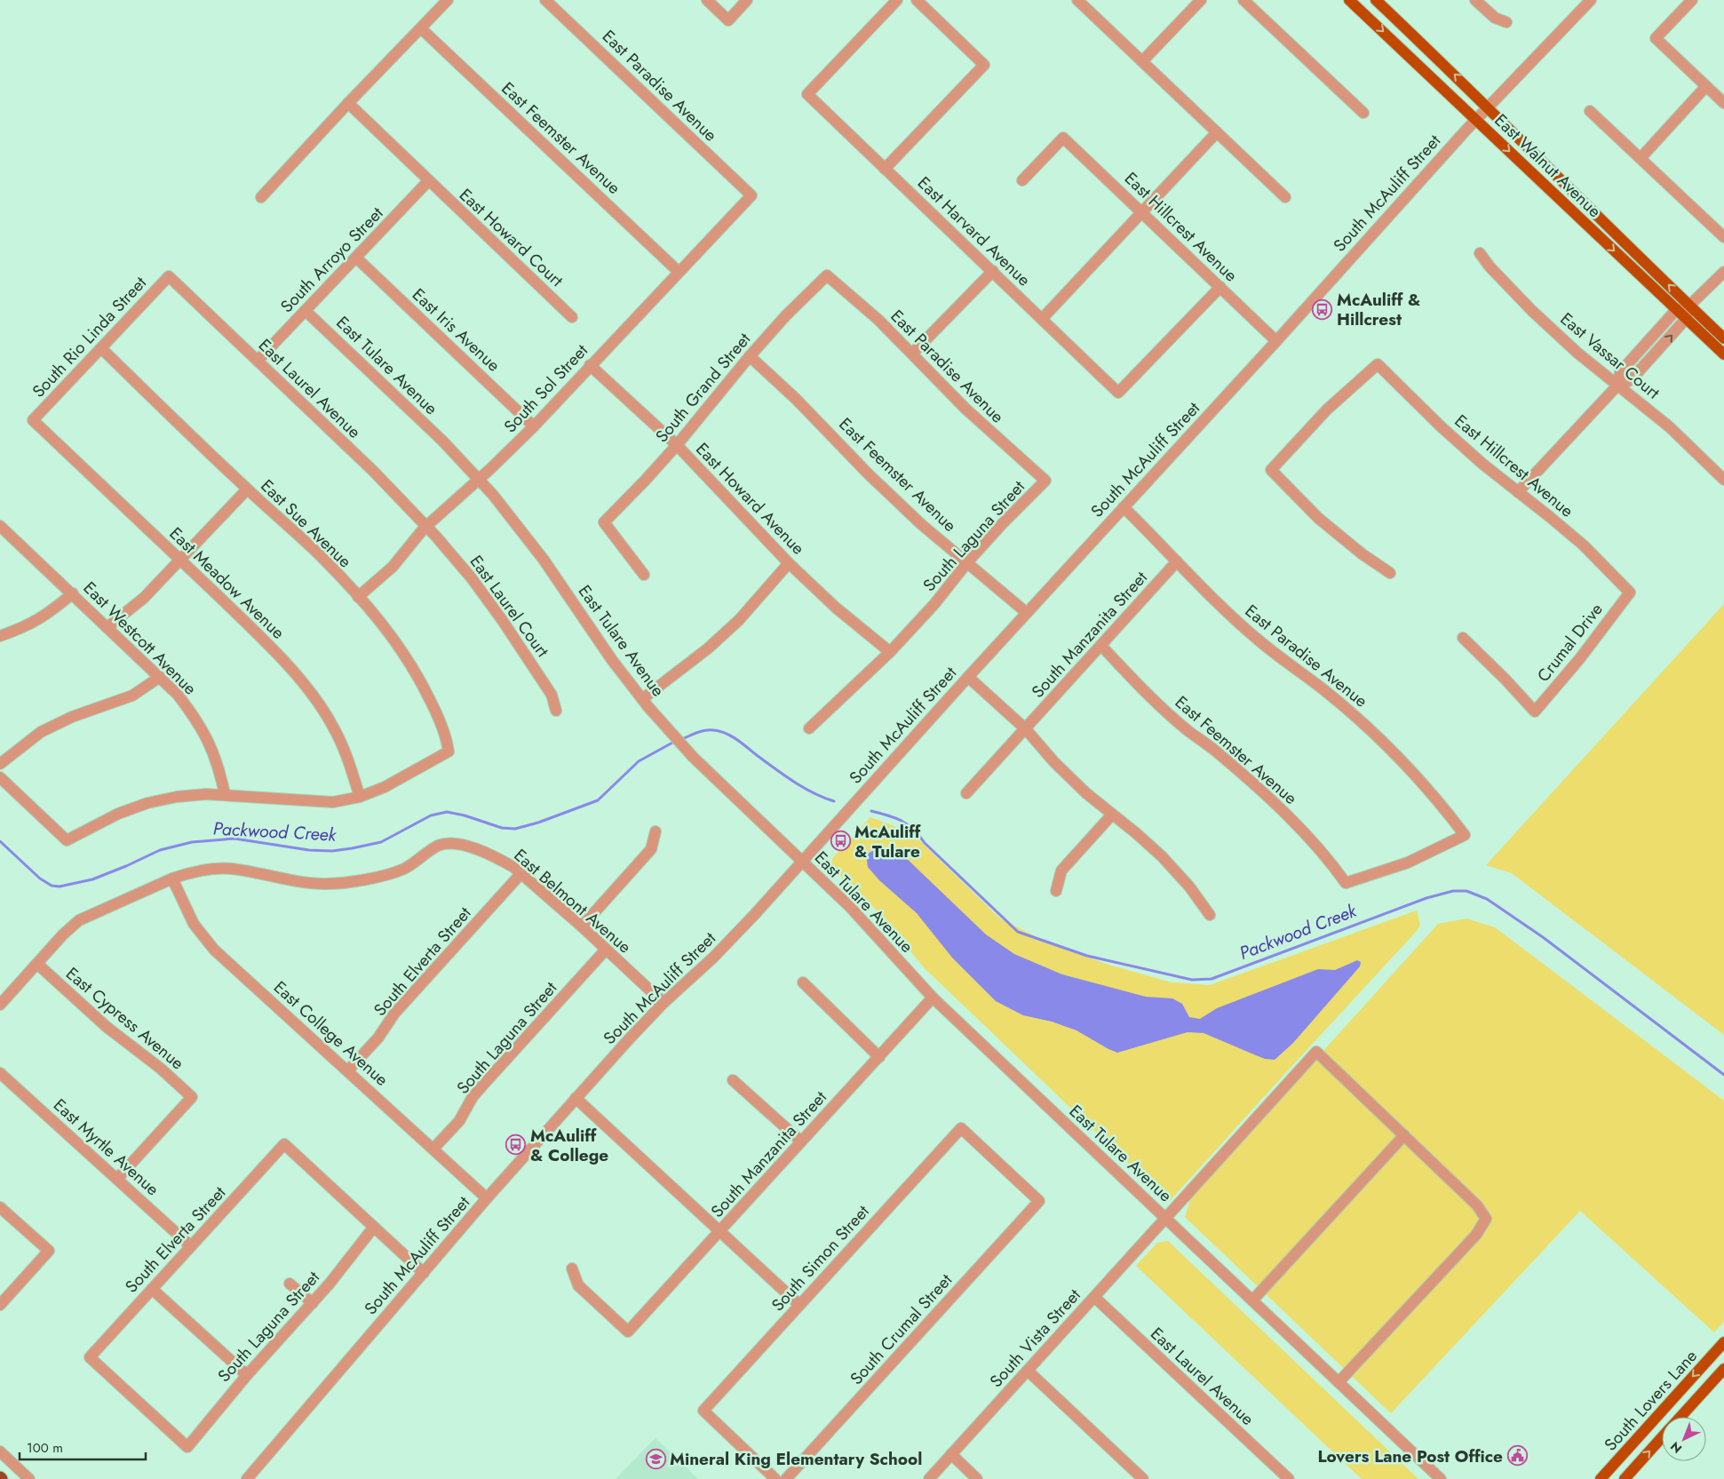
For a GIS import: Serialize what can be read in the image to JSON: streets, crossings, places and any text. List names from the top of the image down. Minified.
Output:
{"streets":{"main road":["East Walnut Avenue","South Lovers Lane"],"street":["East Paradise Avenue","East Feemster Avenue","South McAuliff Street","East Hillcrest Avenue","East Harvard Avenue","East Howard Court","South Arroyo Street","East Iris Avenue","South Rio Linda Street","East Vassar Court","East Tulare Avenue","South Grand Street","East Laurel Avenue","South Sol Street","East Howard Avenue","East Sue Avenue","South Laguna Street","East Meadow Avenue","East Laurel Court","South Manzanita Street","East Westcott Avenue","Crumal Drive","East Belmont Avenue","South Elverta Street","East Cypress Avenue","East College Avenue","East Myrtle Avenue","South Simon Street","South Crumal Street","South Vista Street"]},"crossings":[["East Paradise Avenue","East Feemster Avenue"],["East Paradise Avenue","South McAuliff Street"],["East Paradise Avenue","South Grand Street"],["East Paradise Avenue","South Sol Street"],["East Paradise Avenue","South Laguna Street"],["East Paradise Avenue","South Manzanita Street"],["East Feemster Avenue","South McAuliff Street"],["East Feemster Avenue","South Grand Street"],["East Feemster Avenue","South Sol Street"],["East Feemster Avenue","South Laguna Street"],["East Feemster Avenue","South Manzanita Street"],["East Walnut Avenue","South McAuliff Street"],["South McAuliff Street","East Hillcrest Avenue"],["South McAuliff Street","East Tulare Avenue"],["South McAuliff Street","East Belmont Avenue"],["South McAuliff Street","East College Avenue"],["East Hillcrest Avenue","East Harvard Avenue"],["East Hillcrest Avenue","Crumal Drive"],["East Howard Court","South Arroyo Street"],["South Arroyo Street","East Iris Avenue"],["South Arroyo Street","East Tulare Avenue"],["South Arroyo Street","East Laurel Avenue"],["East Iris Avenue","South Sol Street"],["South Rio Linda Street","East Laurel Avenue"],["South Rio Linda Street","East Sue Avenue"],["South Rio Linda Street","East Meadow Avenue"],["East Tulare Avenue","South Sol Street"],["East Tulare Avenue","South Manzanita Street"],["East Tulare Avenue","South Vista Street"],["South Grand Street","East Howard Avenue"],["East Laurel Avenue","South Sol Street"],["East Laurel Avenue","East Laurel Court"],["East Laurel Avenue","South Vista Street"],["South Sol Street","East Howard Avenue"],["South Sol Street","East Sue Avenue"],["South Sol Street","East Laurel Court"],["East Howard Avenue","South Laguna Street"],["East Sue Avenue","East Meadow Avenue"],["South Laguna Street","East Belmont Avenue"],["South Laguna Street","South Elverta Street"],["South Laguna Street","East College Avenue"],["East Belmont Avenue","South Elverta Street"],["East Belmont Avenue","East College Avenue"],["South Elverta Street","East College Avenue"],["South Elverta Street","East Myrtle Avenue"],["East Cypress Avenue","East Myrtle Avenue"],["South Simon Street","South Crumal Street"]],"water":["Packwood Creek"],"places":{"bus stop":["McAuliff & Hillcrest","McAuliff & Tulare","McAuliff & College"],"public building":["Lovers Lane Post Office"],"school or university":["Mineral King Elementary School"]},"scale_bar":"100 m","north":"bottom left"}
